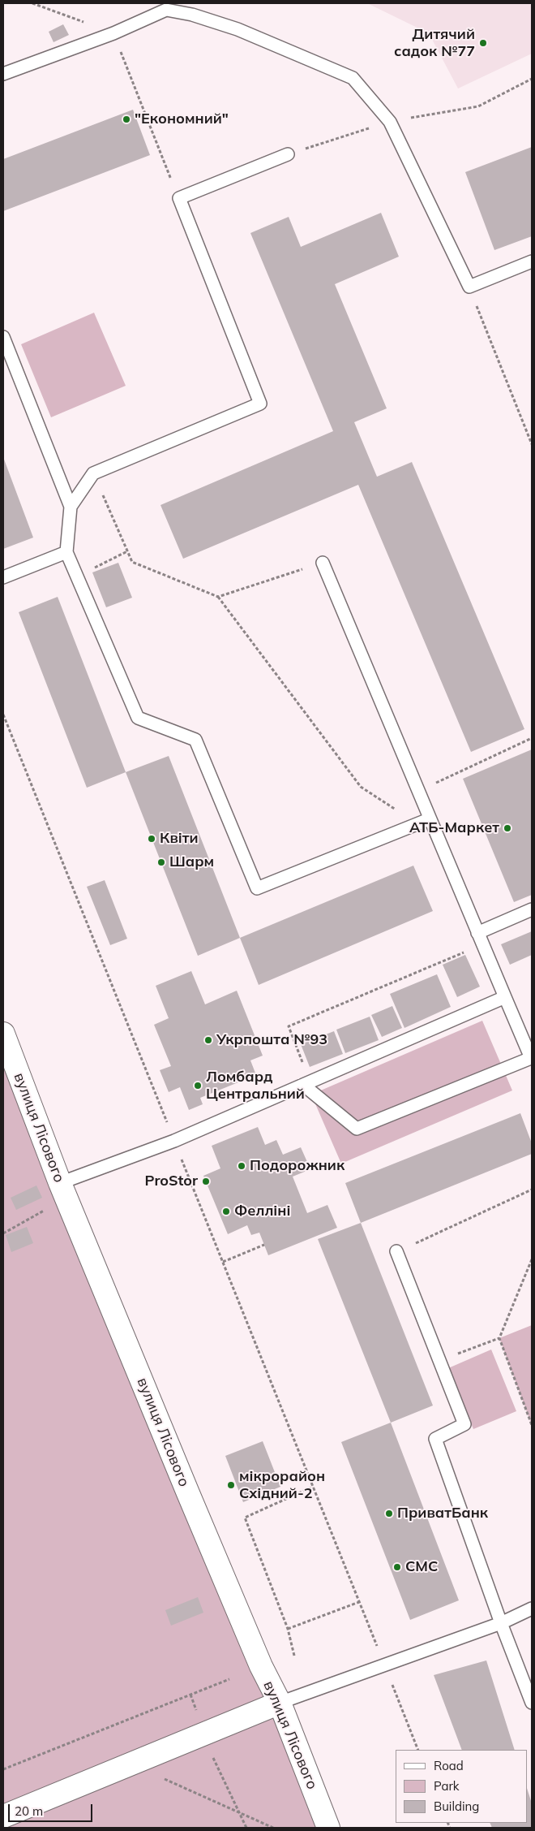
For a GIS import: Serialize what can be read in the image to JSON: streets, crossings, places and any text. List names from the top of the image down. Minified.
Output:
{"streets":{"street":["вулиця Лісового"]},"places":["Дитячий садок №77","\"Економний\"","АТБ-Маркет","Квіти","Шарм","Укрпошта №93","Ломбард Центральний","Подорожник","ProStor","Фелліні","мікрорайон Східний-2","ПриватБанк","СМС"],"legend":["Road","Park","Building"],"scale_bar":"20 m"}
